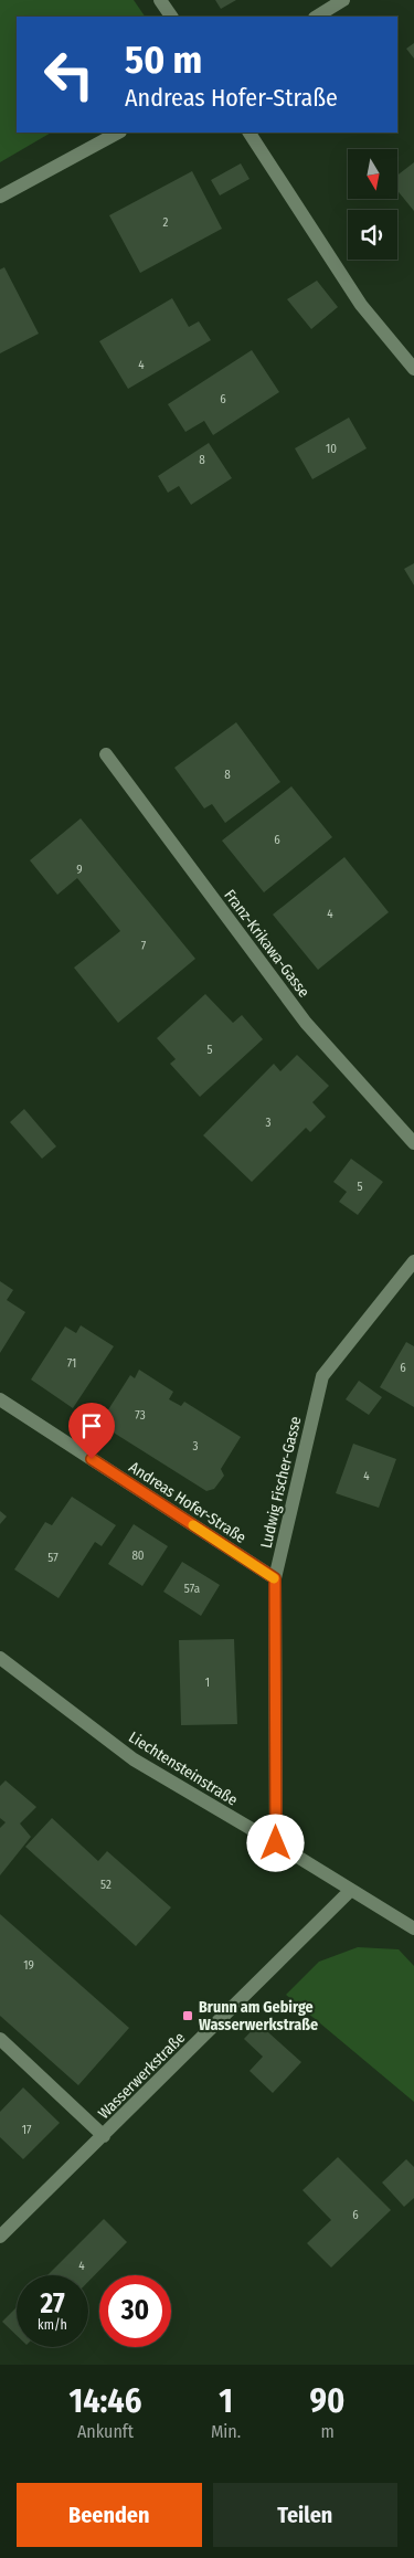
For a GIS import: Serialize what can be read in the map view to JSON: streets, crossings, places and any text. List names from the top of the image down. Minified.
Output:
{"streets":{"street":["Franz-Krikawa-Gasse","Ludwig Fischer-Gasse","Andreas Hofer-Straße","Liechtensteinstraße","Wasserwerkstraße"]},"crossings":[["Ludwig Fischer-Gasse","Andreas Hofer-Straße"],["Ludwig Fischer-Gasse","Liechtensteinstraße"],["Liechtensteinstraße","Wasserwerkstraße"]],"places":{"transit":["Brunn am Gebirge Wasserwerkstraße"]},"house_numbers":["2","4","6","10","8","8","6","9","4","7","5","3","5","71","6","73","3","4","80","57","57a","1","52","19","17","6","4"],"north":"bottom","page":{"turn":["50 m","Andreas Hofer-Straße"],"speed":"27 km/h","limit":"30","eta":["14:46","Ankunft","1","Min.","90","m"],"buttons":["Beenden","Teilen"]}}
